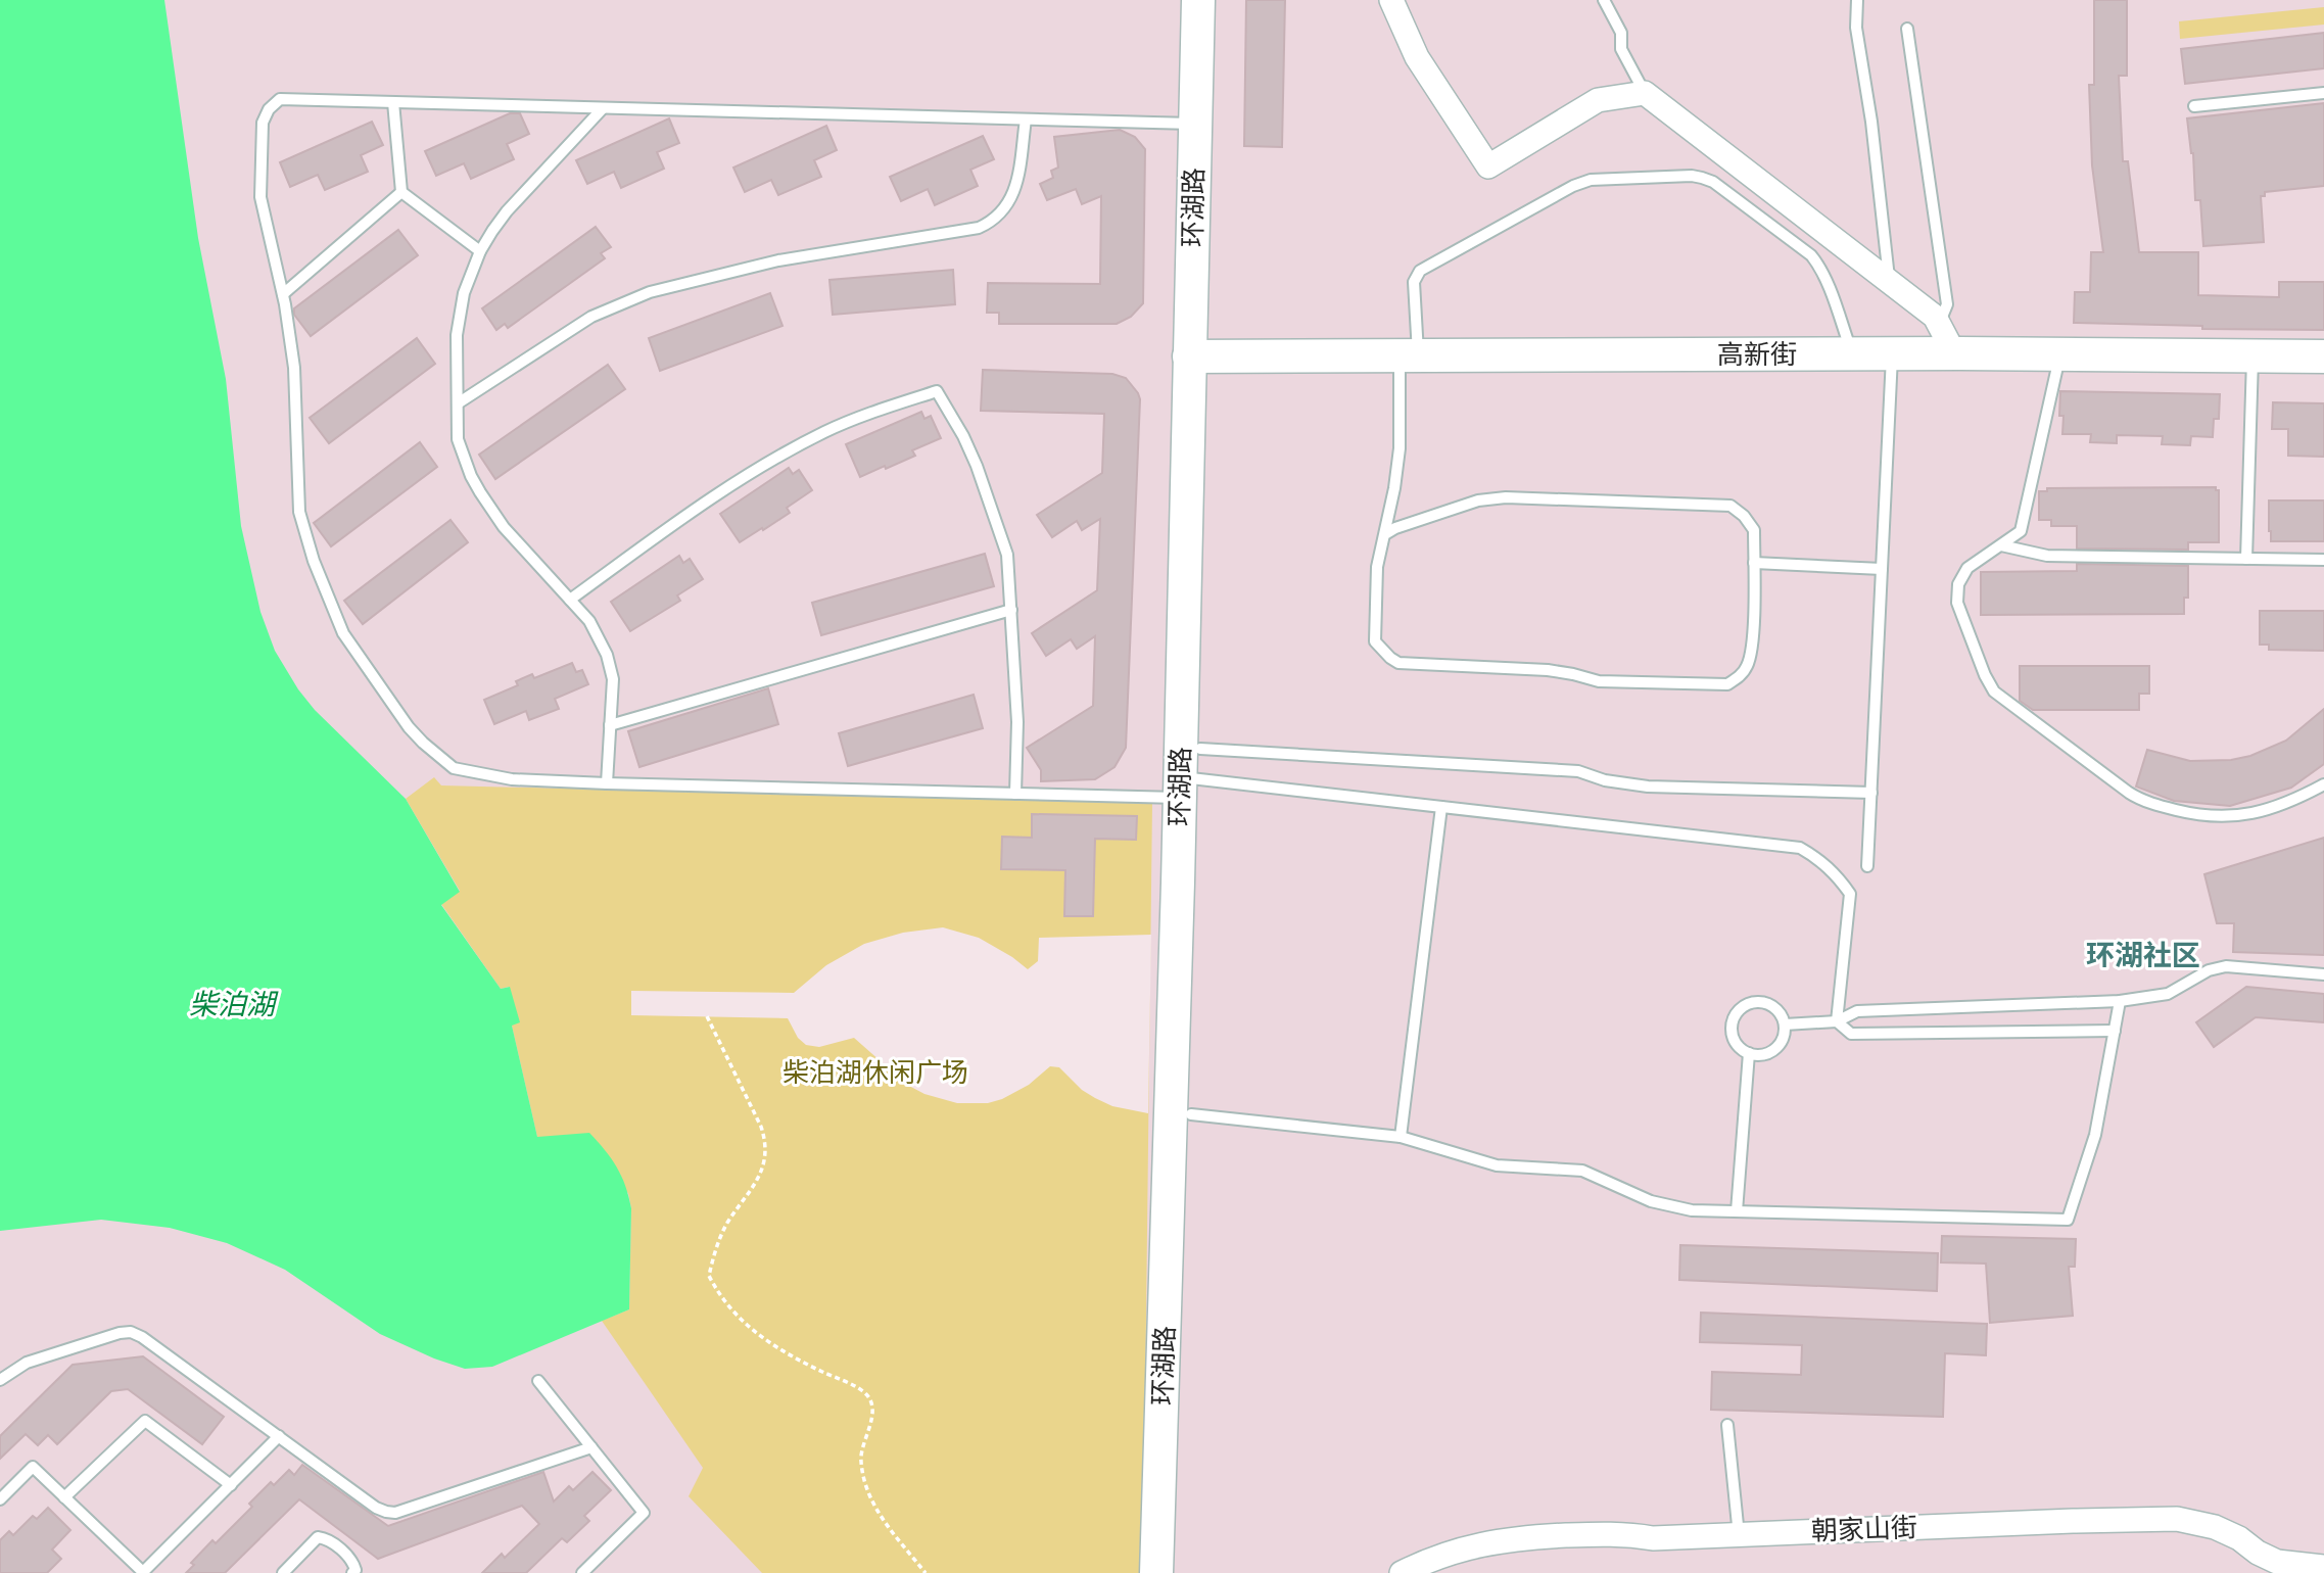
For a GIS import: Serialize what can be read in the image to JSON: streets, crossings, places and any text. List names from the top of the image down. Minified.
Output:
{"streets":{"street":["环湖路","高新街","朝家山街"]},"crossings":[["环湖路","高新街"]],"districts":["环湖社区"],"water":["柴泊湖"],"parks":["柴泊湖休闲广场"]}
